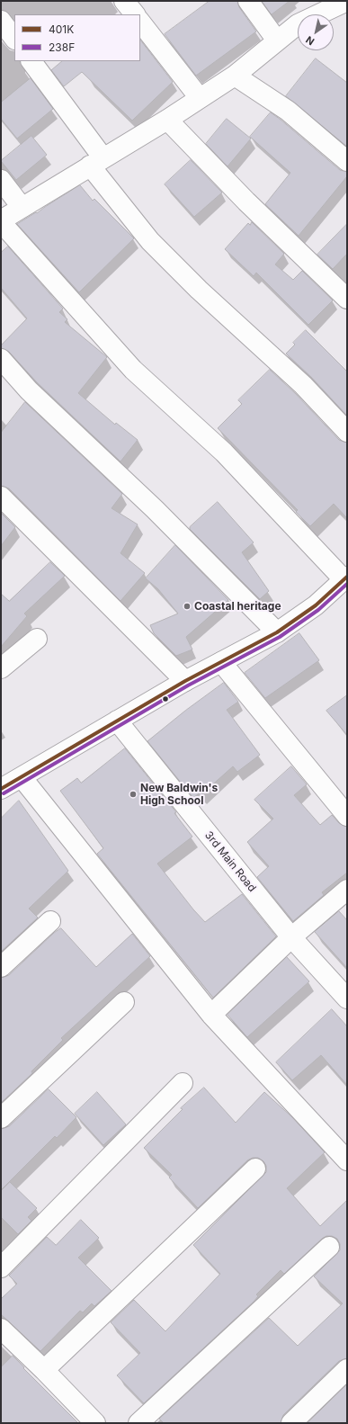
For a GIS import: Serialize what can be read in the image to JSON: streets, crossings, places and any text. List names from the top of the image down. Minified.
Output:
{"streets":{"street":["3rd Main Road"]},"places":["Coastal heritage","New Baldwin's High School"],"lines":["transit line 401K","transit line 238F"],"legend":["401K","238F"],"north":"bottom left"}
